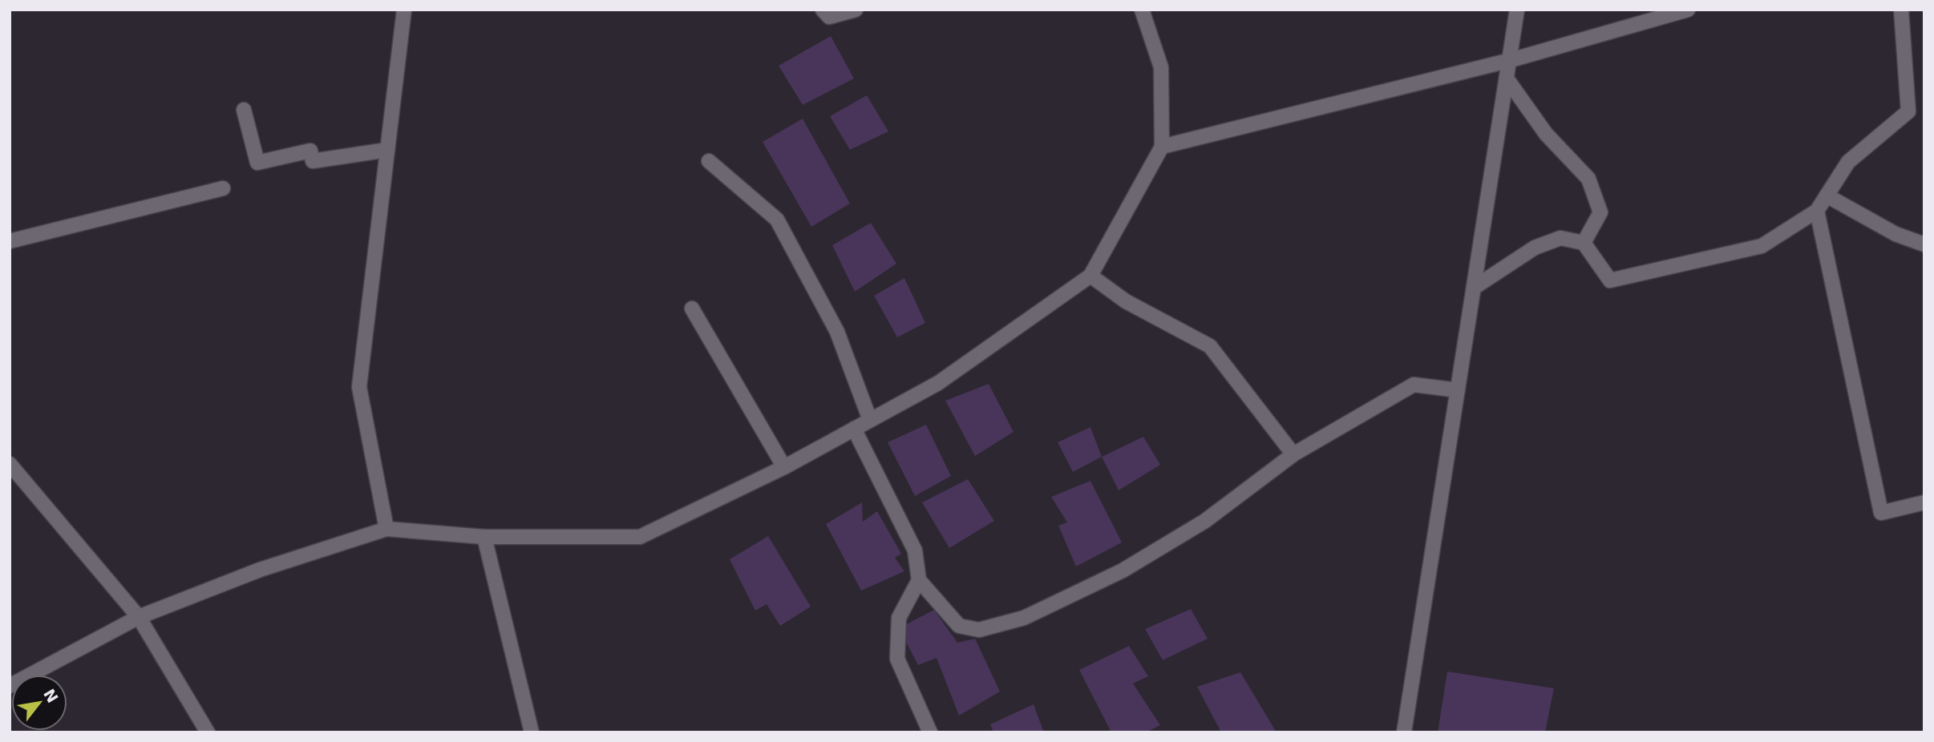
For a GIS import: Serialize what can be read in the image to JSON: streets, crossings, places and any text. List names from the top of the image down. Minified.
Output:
{"north":"top right"}
